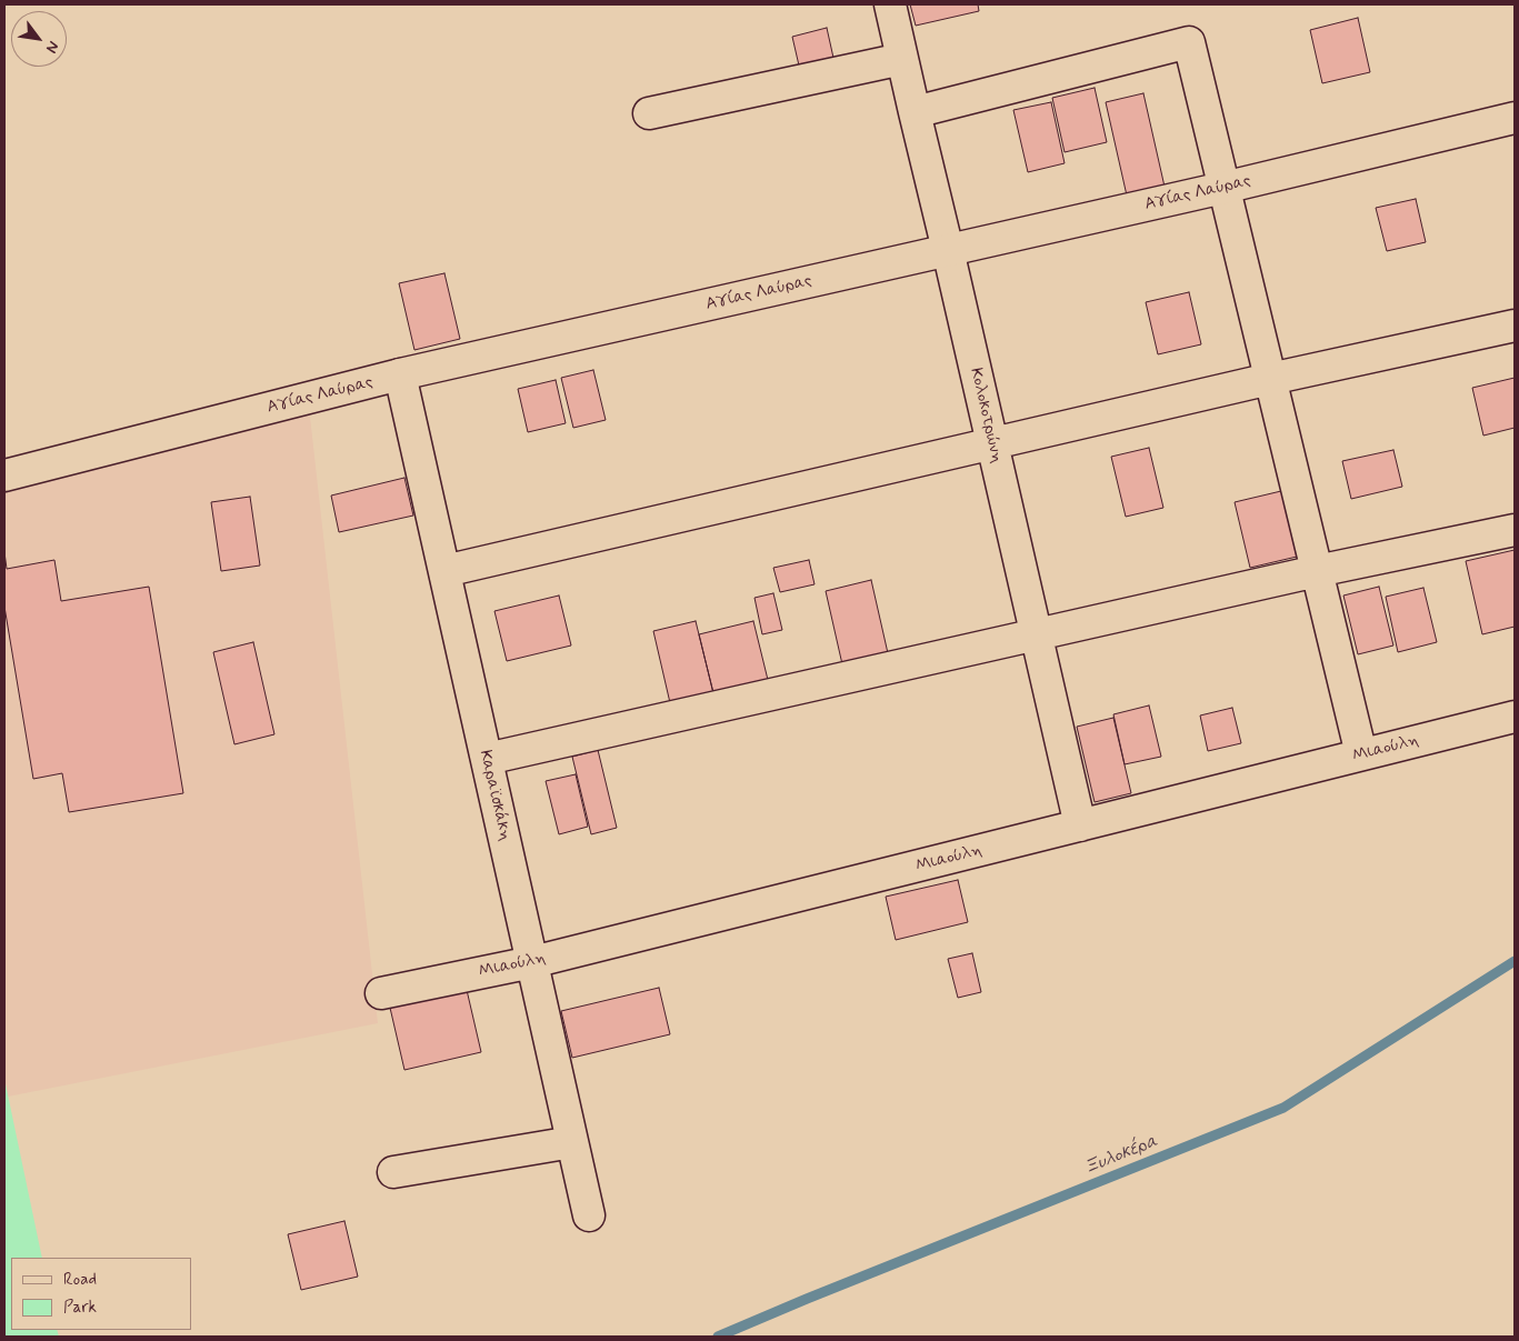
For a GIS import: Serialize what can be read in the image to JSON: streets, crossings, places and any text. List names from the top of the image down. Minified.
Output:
{"streets":{"street":["Αγίας Λαύρας","Κολοκοτρώνη","Μιαούλη","Καραϊσκάκη"]},"crossings":[["Αγίας Λαύρας","Κολοκοτρώνη"],["Αγίας Λαύρας","Καραϊσκάκη"],["Κολοκοτρώνη","Μιαούλη"],["Μιαούλη","Καραϊσκάκη"]],"water":["Ξυλοκέρα"],"legend":["Road","Park"],"north":"bottom right"}
